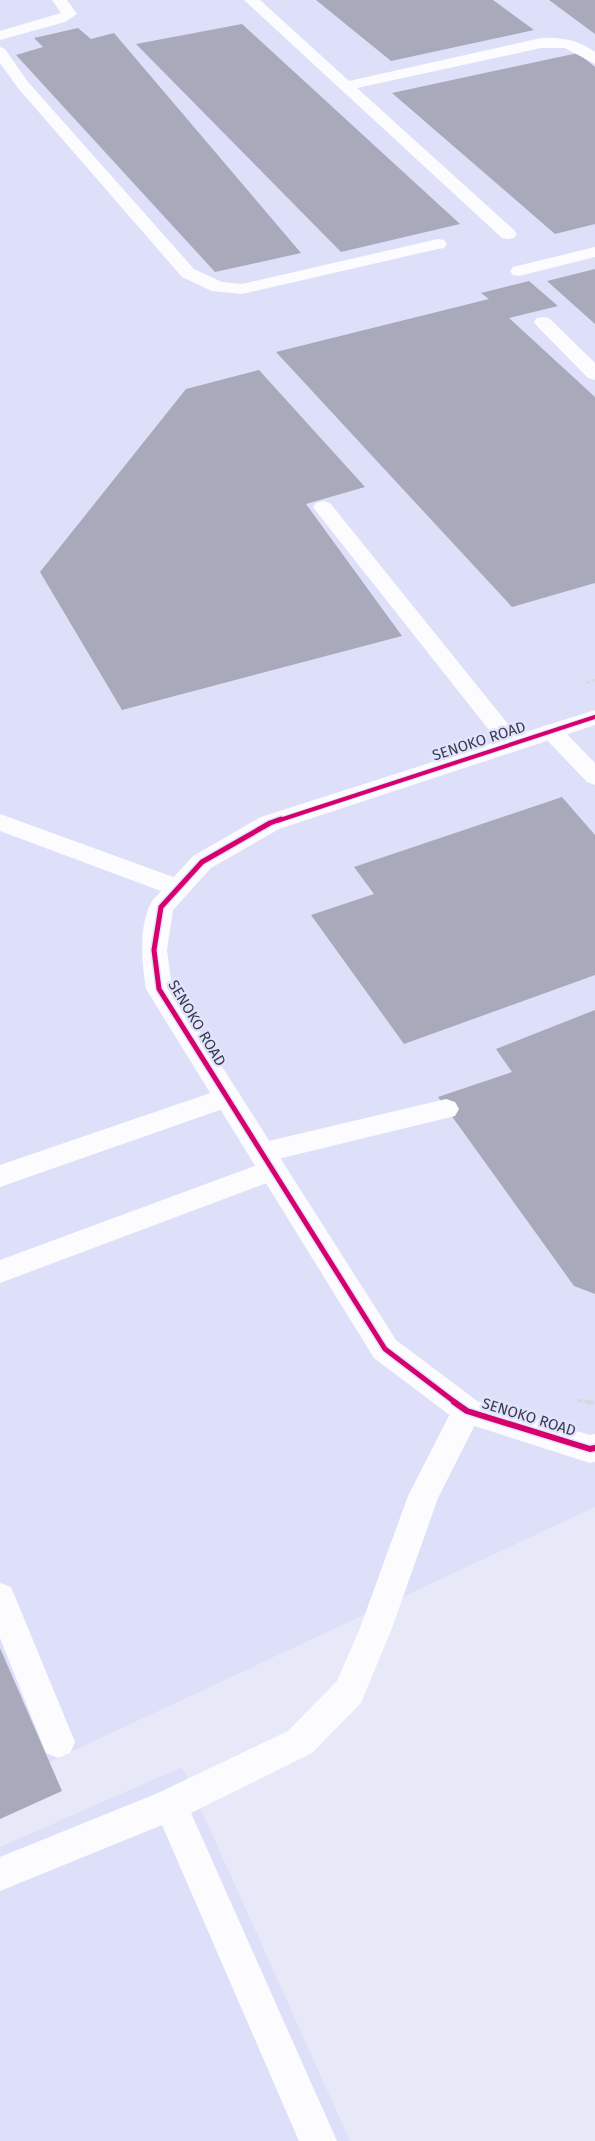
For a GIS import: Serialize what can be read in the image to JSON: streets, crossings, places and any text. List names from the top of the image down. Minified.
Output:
{"streets":{"street":["SENOKO ROAD"]}}
